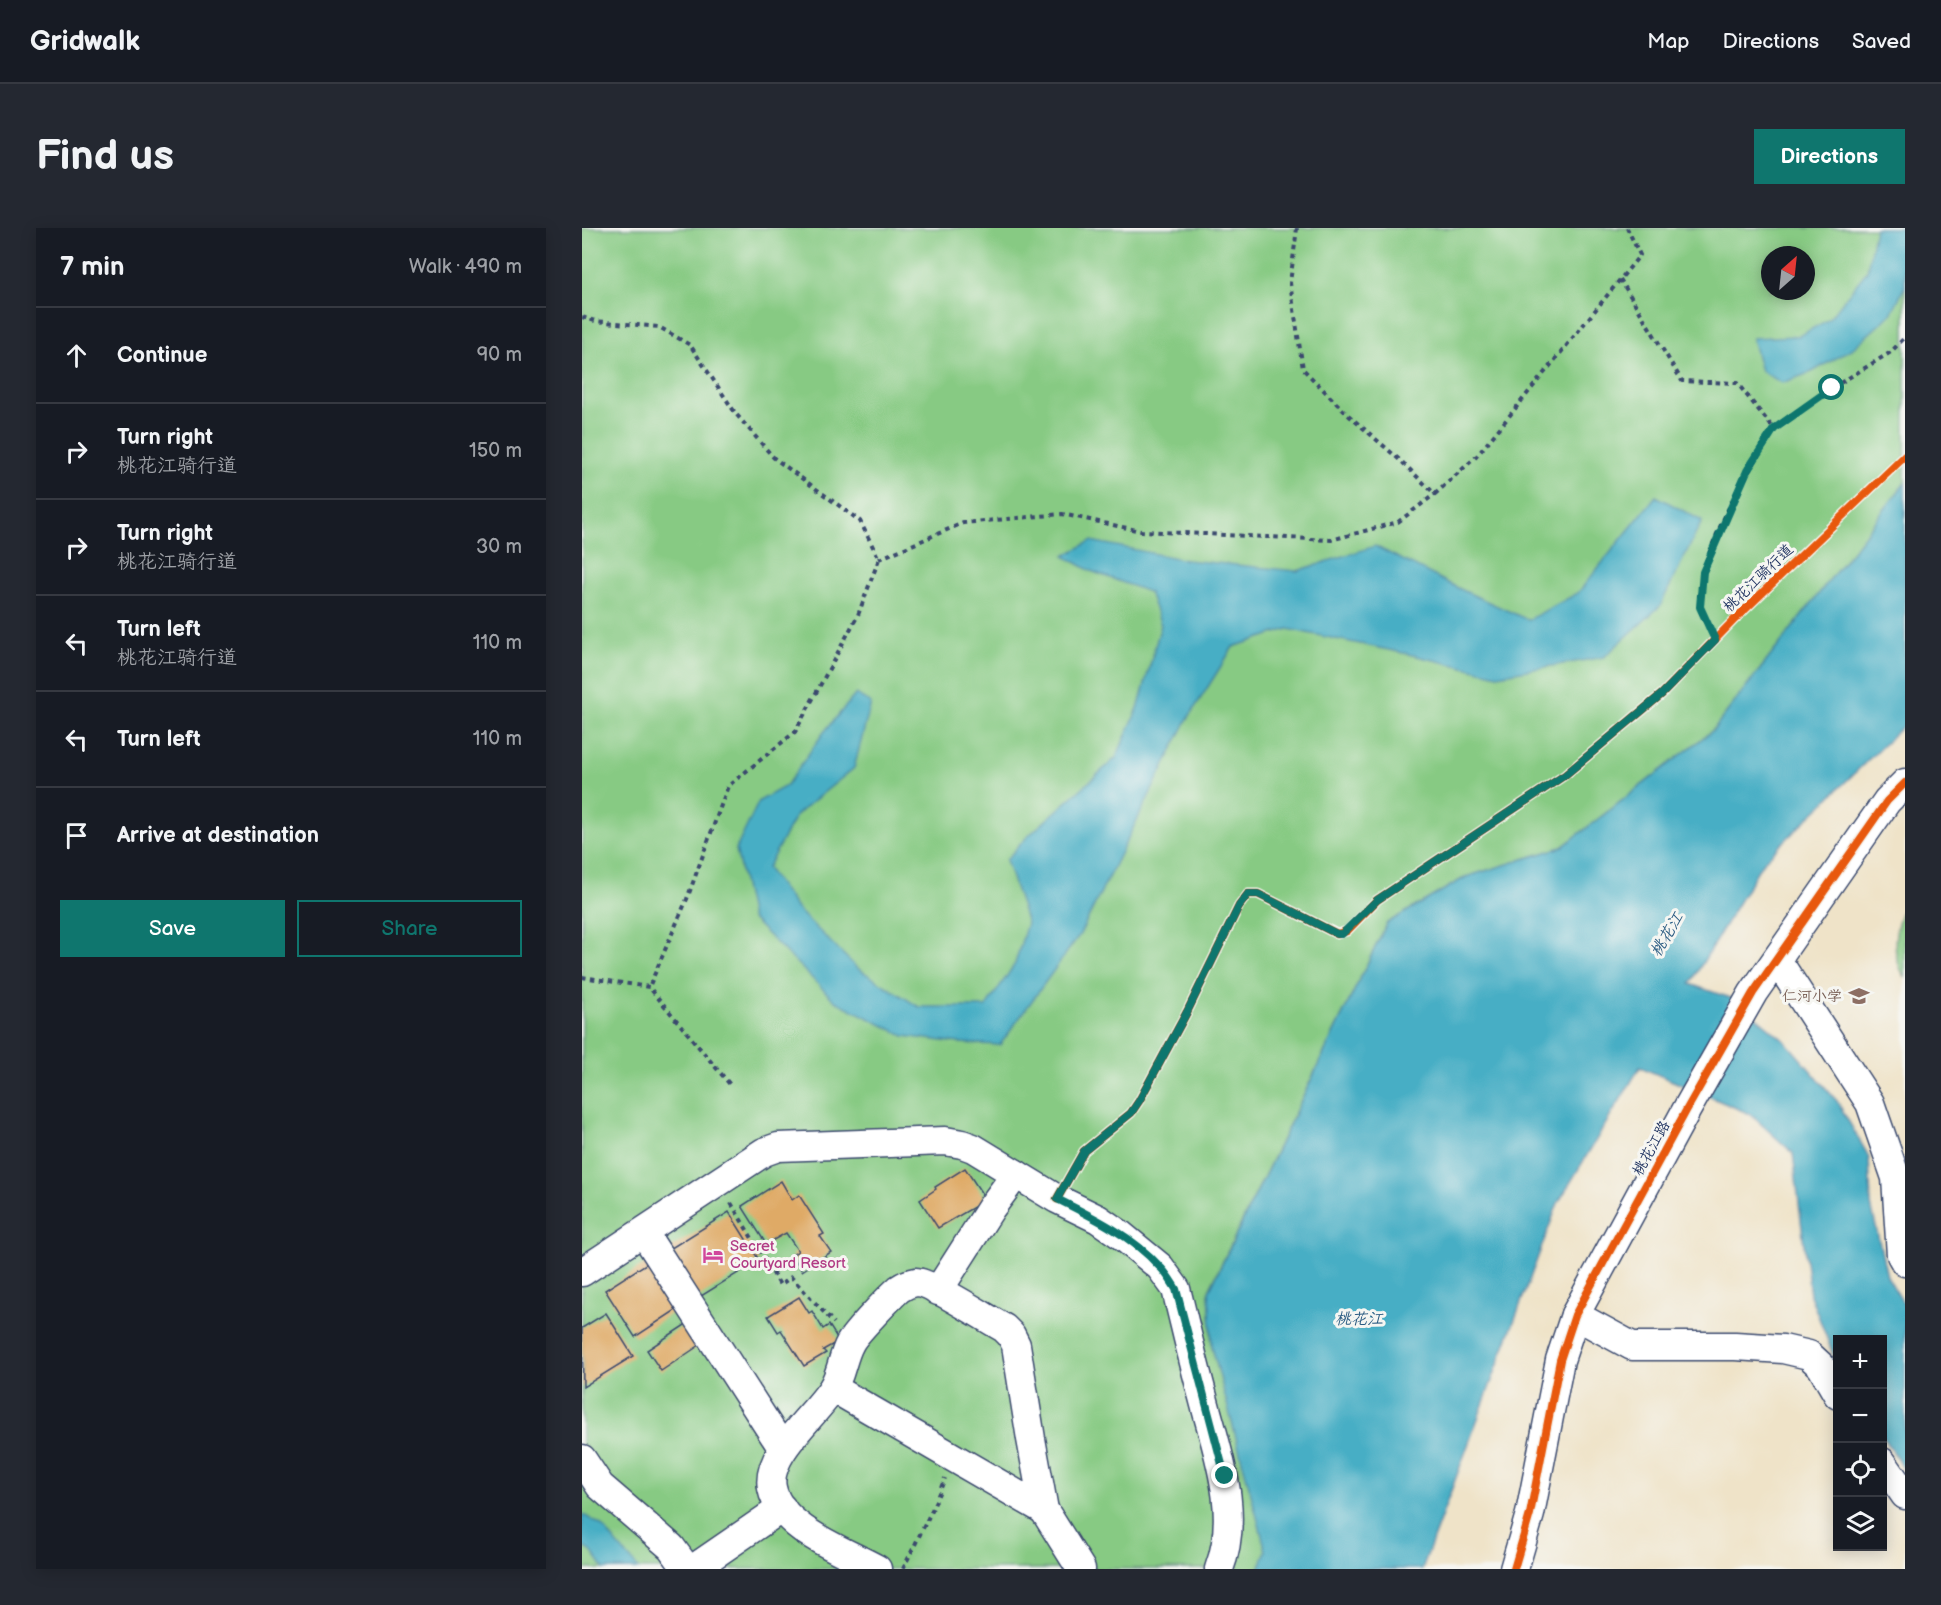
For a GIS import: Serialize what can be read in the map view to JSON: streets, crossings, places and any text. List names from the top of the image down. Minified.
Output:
{"streets":{"street":["桃花江路"],"cycle path":["桃花江骑行道"]},"water":["桃花江"],"places":{"school or university":["仁河小学"],"hotel":["Secret Courtyard Resort"]},"north":"top right","page":{"header":"Gridwalk","nav":["Map","Directions","Saved"],"buttons":["Directions",["Save","Share"]],"title":"Find us","heading":["7 min","Walk · 490 m"],"list":[["Continue","90 m"],["Turn right","桃花江骑行道","150 m"],["Turn right","桃花江骑行道","30 m"],["Turn left","桃花江骑行道","110 m"],["Turn left","110 m"],"Arrive at destination"],"map_buttons":["+","−"]}}
